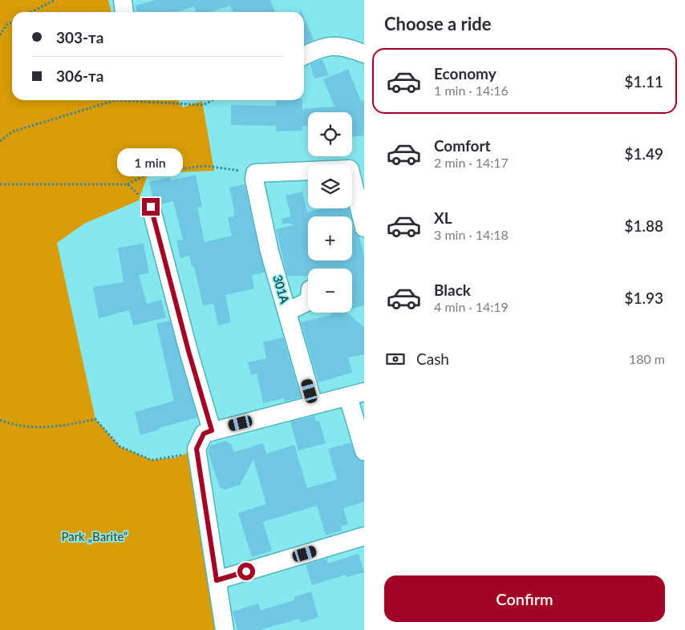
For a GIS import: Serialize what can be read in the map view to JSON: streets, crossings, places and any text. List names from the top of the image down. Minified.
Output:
{"streets":{"street":["301А"]},"parks":["Park „Barite“"],"page":{"heading":"Choose a ride","banner":["303-та","306-та"],"list":[{"name":"Economy","note":"1 min · 14:16","value":"$1.11"},{"name":"Comfort","note":"2 min · 14:17","value":"$1.49"},{"name":"XL","note":"3 min · 14:18","value":"$1.88"},{"name":"Black","note":"4 min · 14:19","value":"$1.93"}],"map_buttons":["+","−"],"bubble":"1 min","pay":["Cash","180 m"],"buttons":"Confirm"}}
